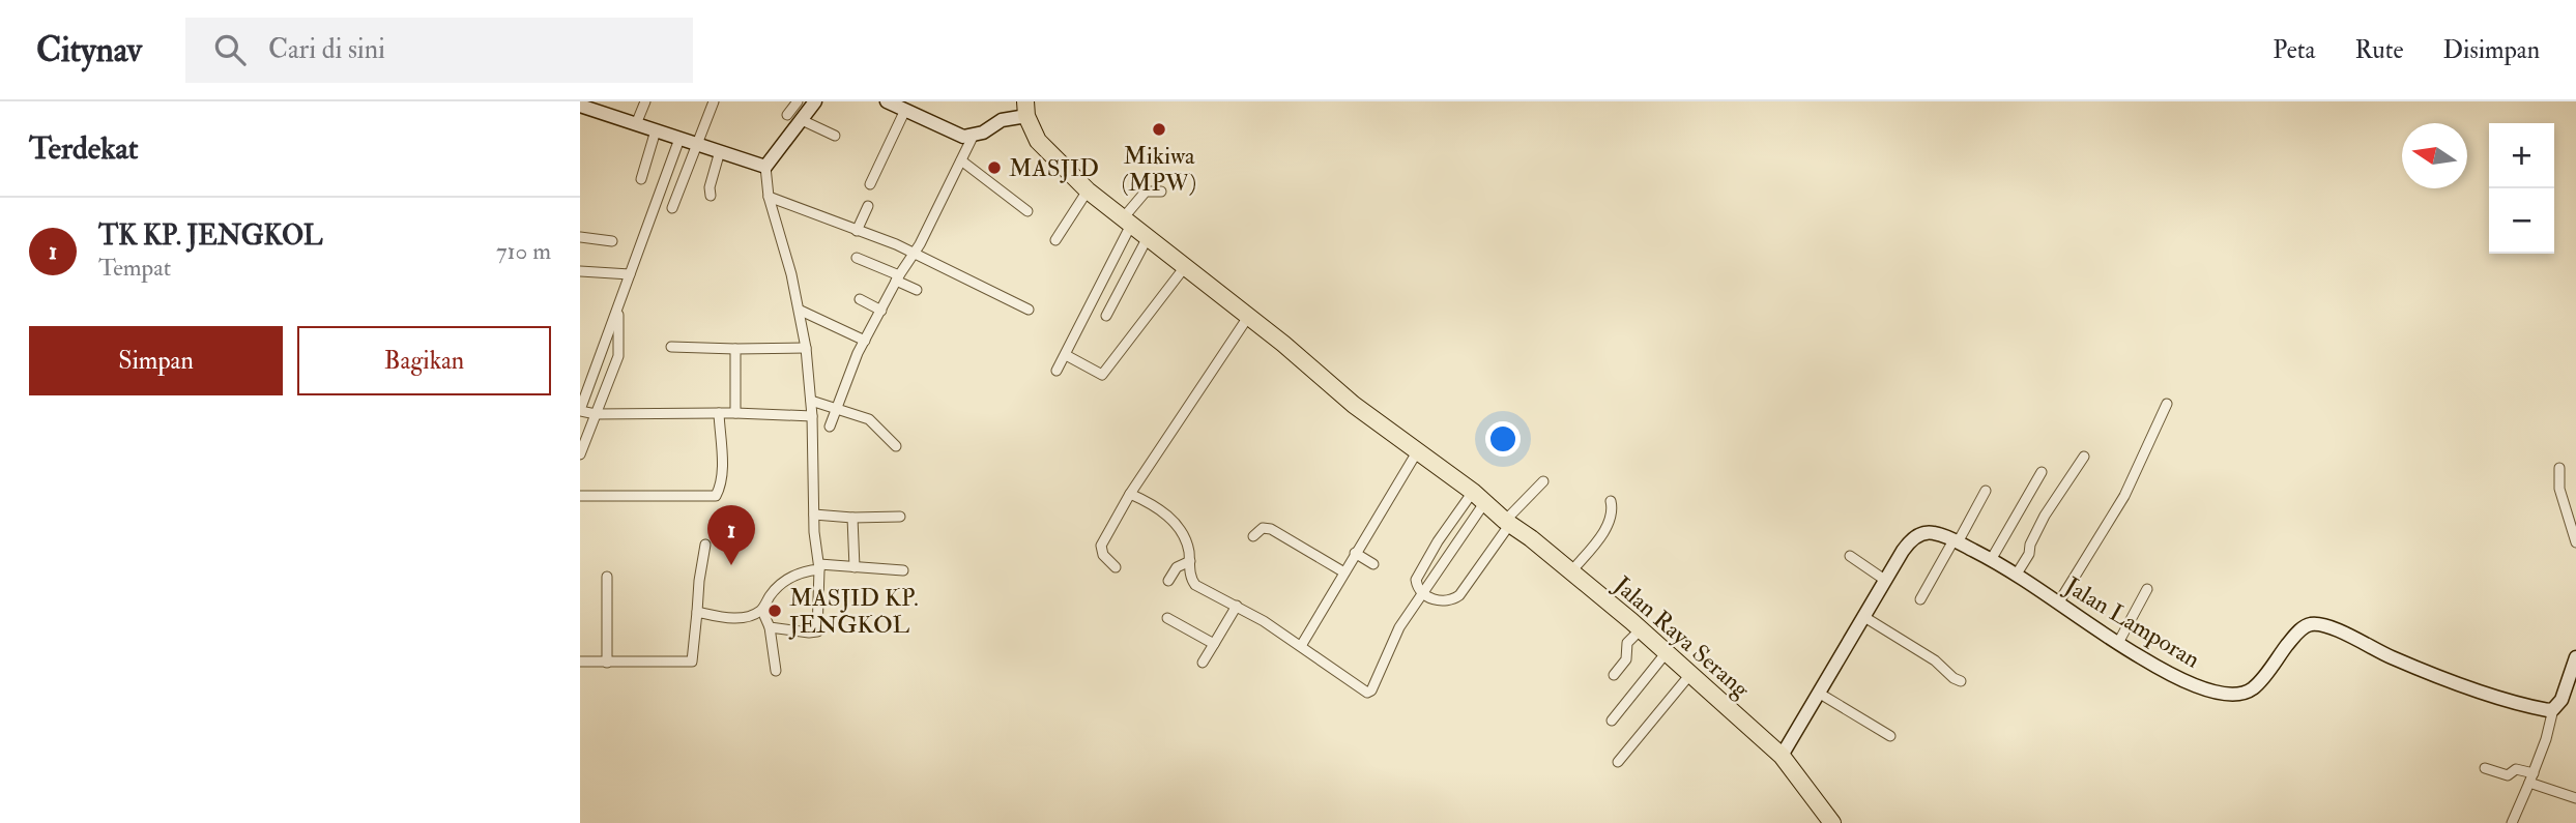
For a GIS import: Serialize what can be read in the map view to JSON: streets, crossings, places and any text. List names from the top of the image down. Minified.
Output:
{"streets":{"highway":["Jalan Raya Serang"],"street":["Jalan Lamporan"]},"crossings":[["Jalan Lamporan","Jalan Raya Serang"]],"places":["Mikiwa (MPW)","MASJID","MASJID KP. JENGKOL"],"north":"left","page":{"header":"Citynav","search":"Cari di sini","nav":["Peta","Rute","Disimpan"],"heading":"Terdekat","map_buttons":["+","−"],"list":[{"mark":"1","name":"TK KP. JENGKOL","note":"Tempat","value":"710 m"}],"buttons":["Simpan","Bagikan"],"pins":"1"}}
